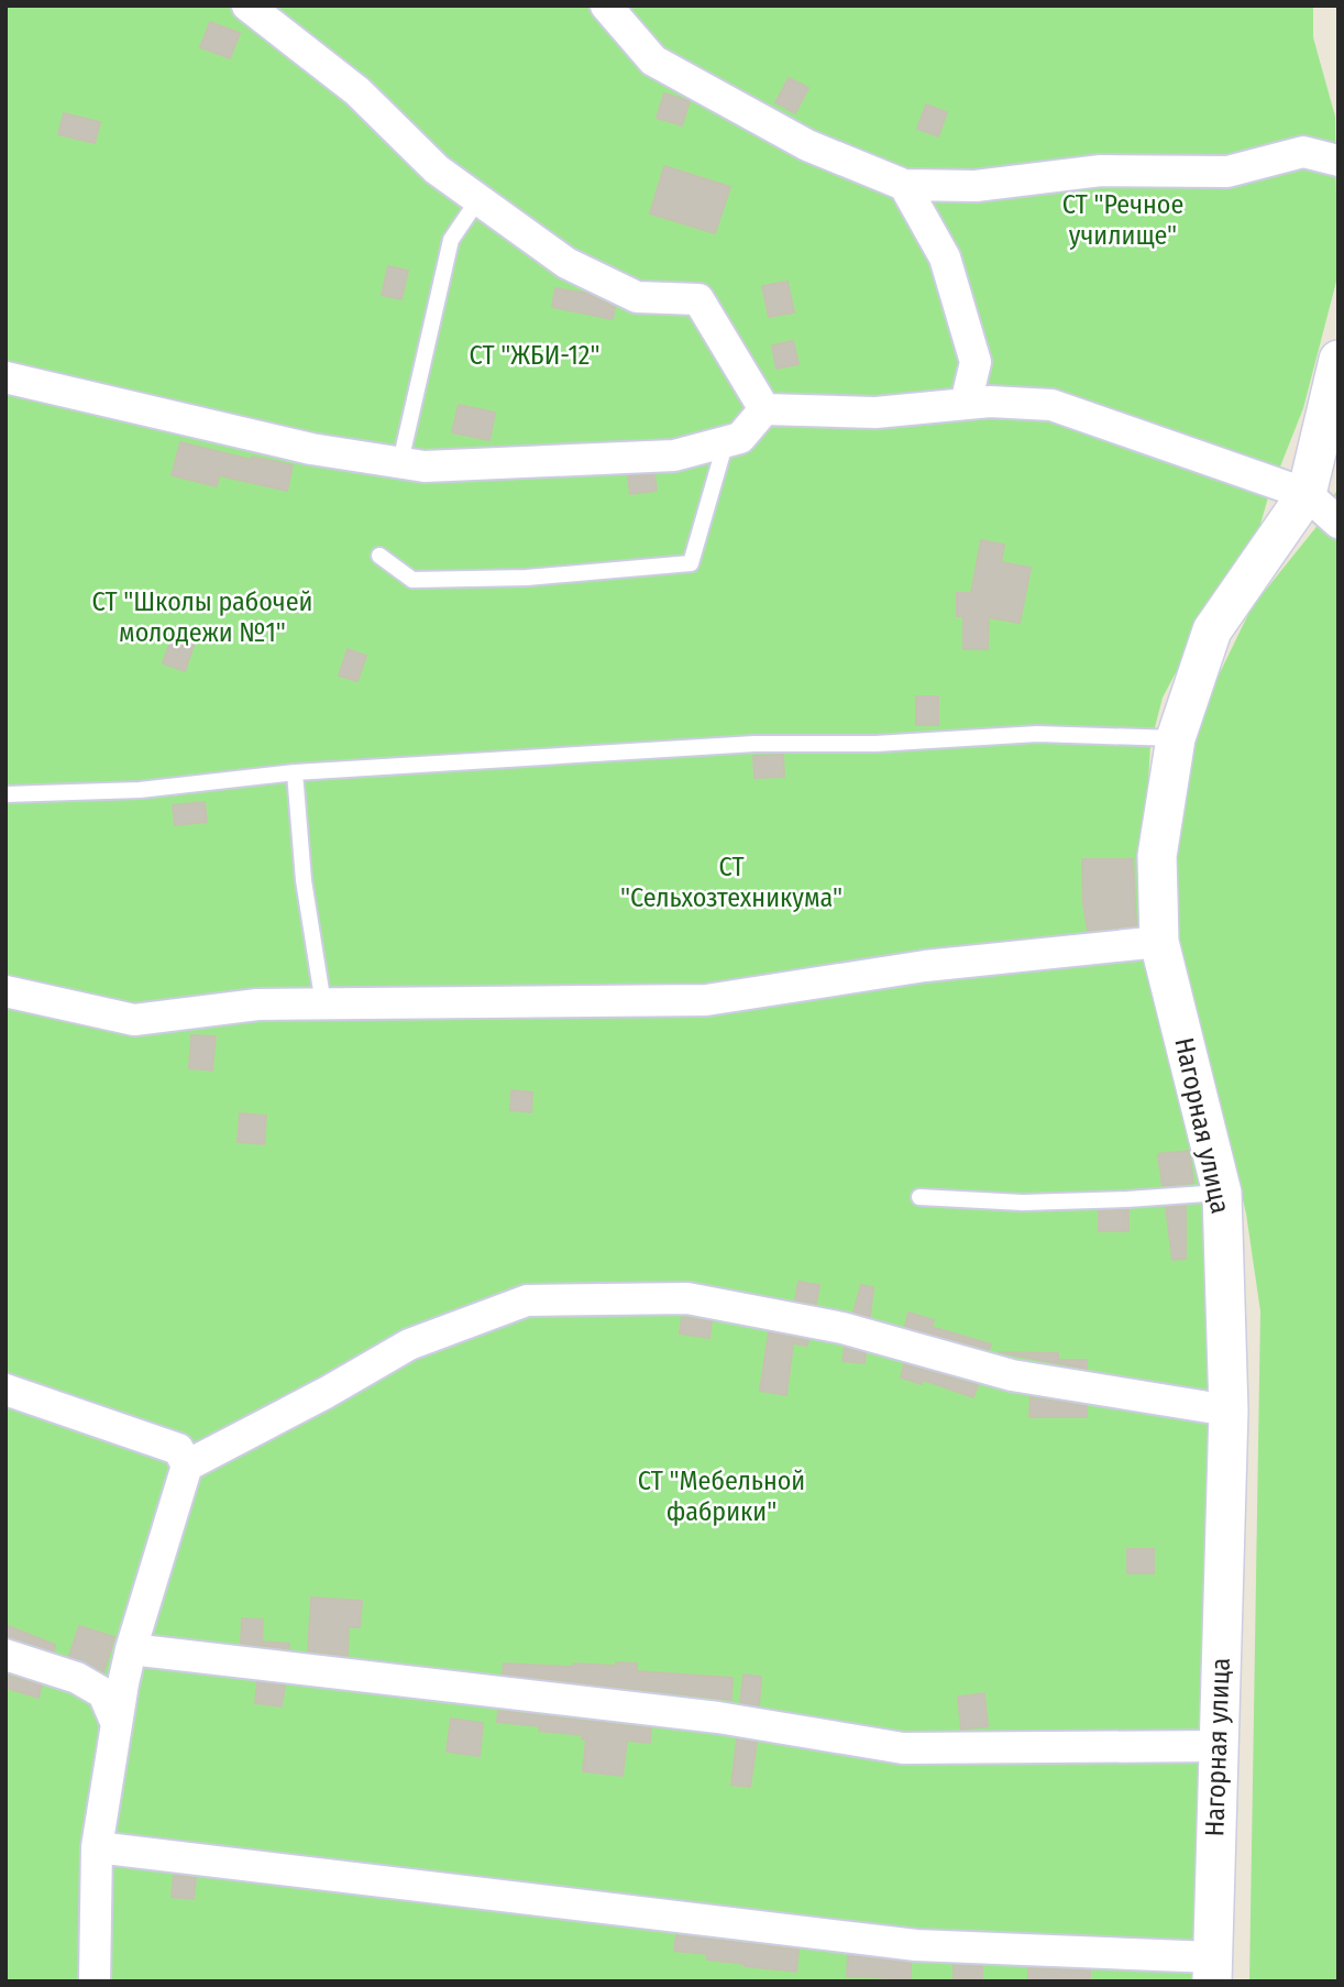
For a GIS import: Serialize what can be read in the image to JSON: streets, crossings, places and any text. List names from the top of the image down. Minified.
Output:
{"streets":{"street":["Нагорная улица"]},"parks":["СТ \"Речное училище\"","СТ \"ЖБИ-12\"","СТ \"Школы рабочей молодежи №1\"","СТ \"Сельхозтехникума\"","СТ \"Мебельной фабрики\""]}
